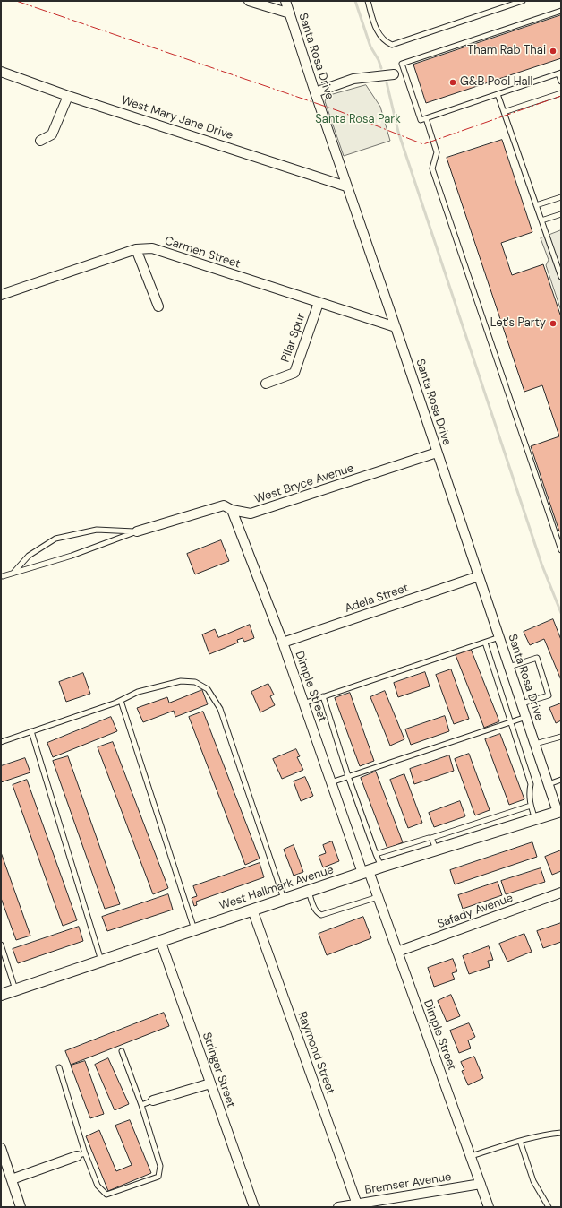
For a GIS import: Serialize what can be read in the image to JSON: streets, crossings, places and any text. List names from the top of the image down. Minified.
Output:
{"streets":{"street":["Santa Rosa Drive","West Mary Jane Drive","Carmen Street","Pilar Spur","West Bryce Avenue","Adela Street","Dimple Street","West Hallmark Avenue","Safady Avenue","Raymond Street","Stringer Street","Bremser Avenue"]},"crossings":[["Santa Rosa Drive","West Mary Jane Drive"],["Santa Rosa Drive","Carmen Street"],["Santa Rosa Drive","West Bryce Avenue"],["Santa Rosa Drive","Adela Street"],["Santa Rosa Drive","West Hallmark Avenue"],["Carmen Street","Pilar Spur"],["West Bryce Avenue","Dimple Street"],["Adela Street","Dimple Street"],["Dimple Street","West Hallmark Avenue"],["Dimple Street","Safady Avenue"],["Dimple Street","Bremser Avenue"],["West Hallmark Avenue","Raymond Street"],["West Hallmark Avenue","Stringer Street"],["Raymond Street","Bremser Avenue"]],"parks":["Santa Rosa Park"],"places":["Tham Rab Thai","G&B Pool Hall","Let's Party"]}
